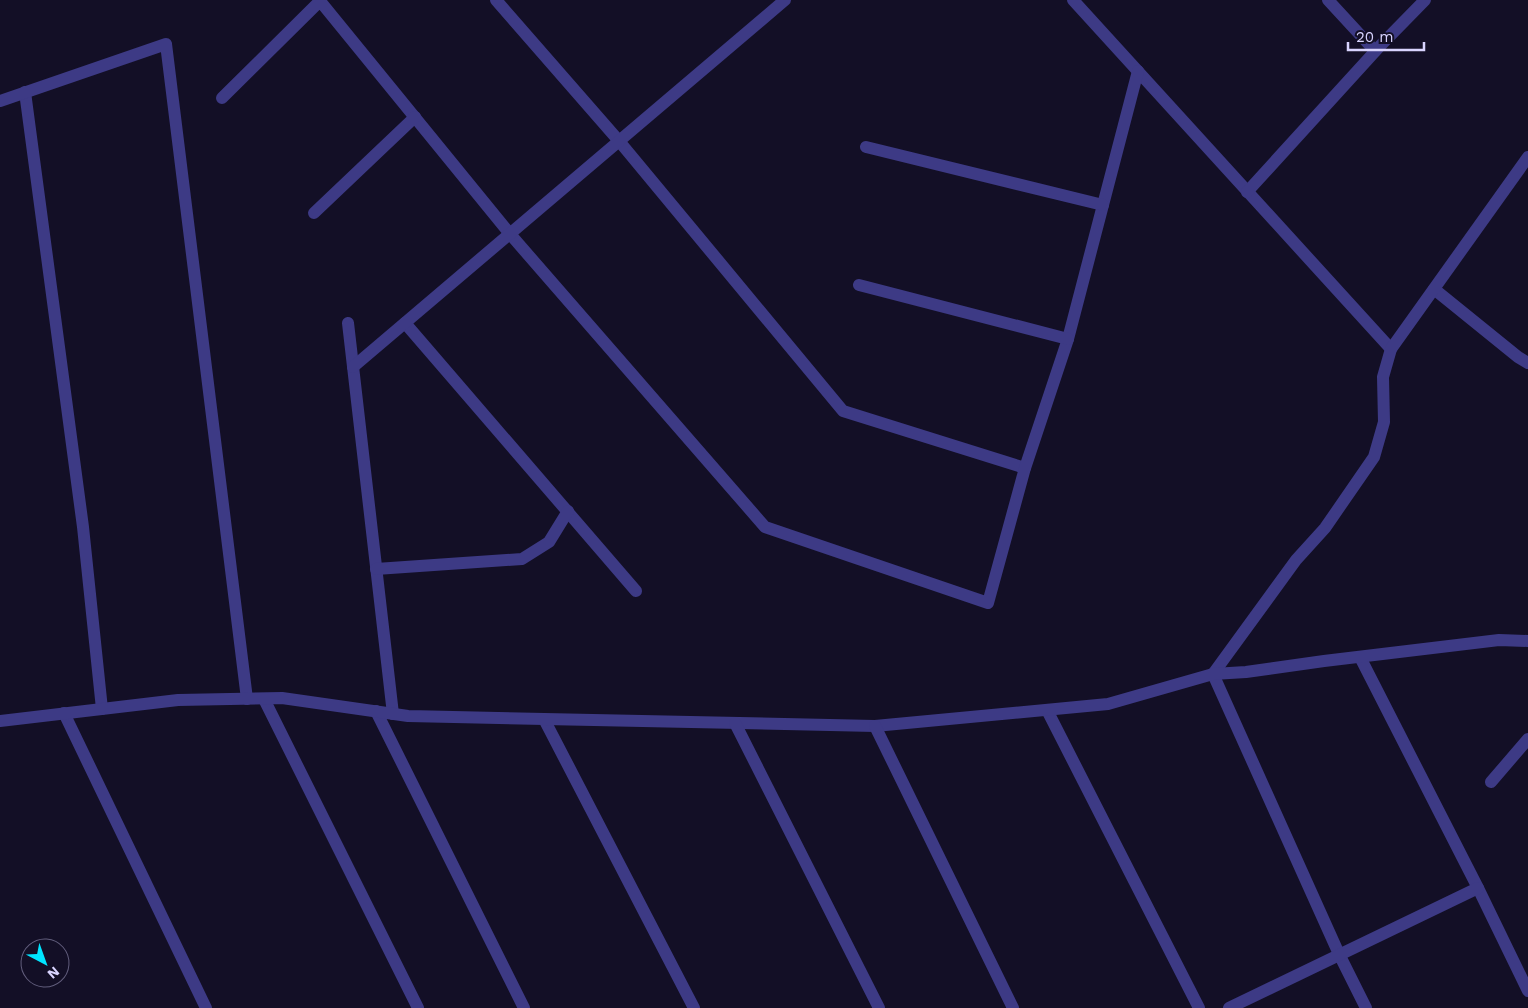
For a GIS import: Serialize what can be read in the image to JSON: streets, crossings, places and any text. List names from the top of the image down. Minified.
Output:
{"scale_bar":"20 m","north":"bottom right"}
